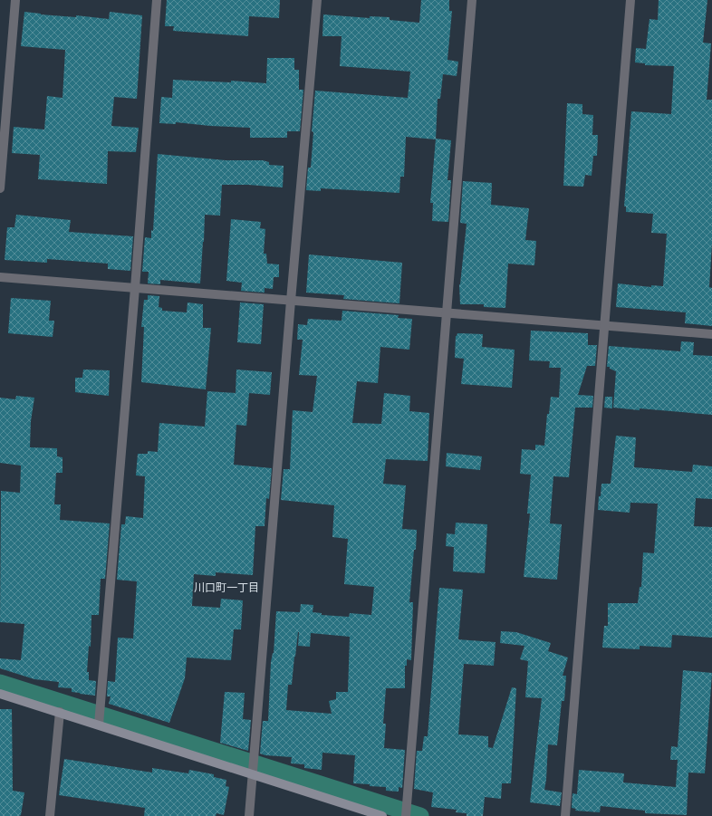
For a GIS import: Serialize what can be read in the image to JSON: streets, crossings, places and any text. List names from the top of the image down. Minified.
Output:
{"districts":["川口町一丁目"]}
